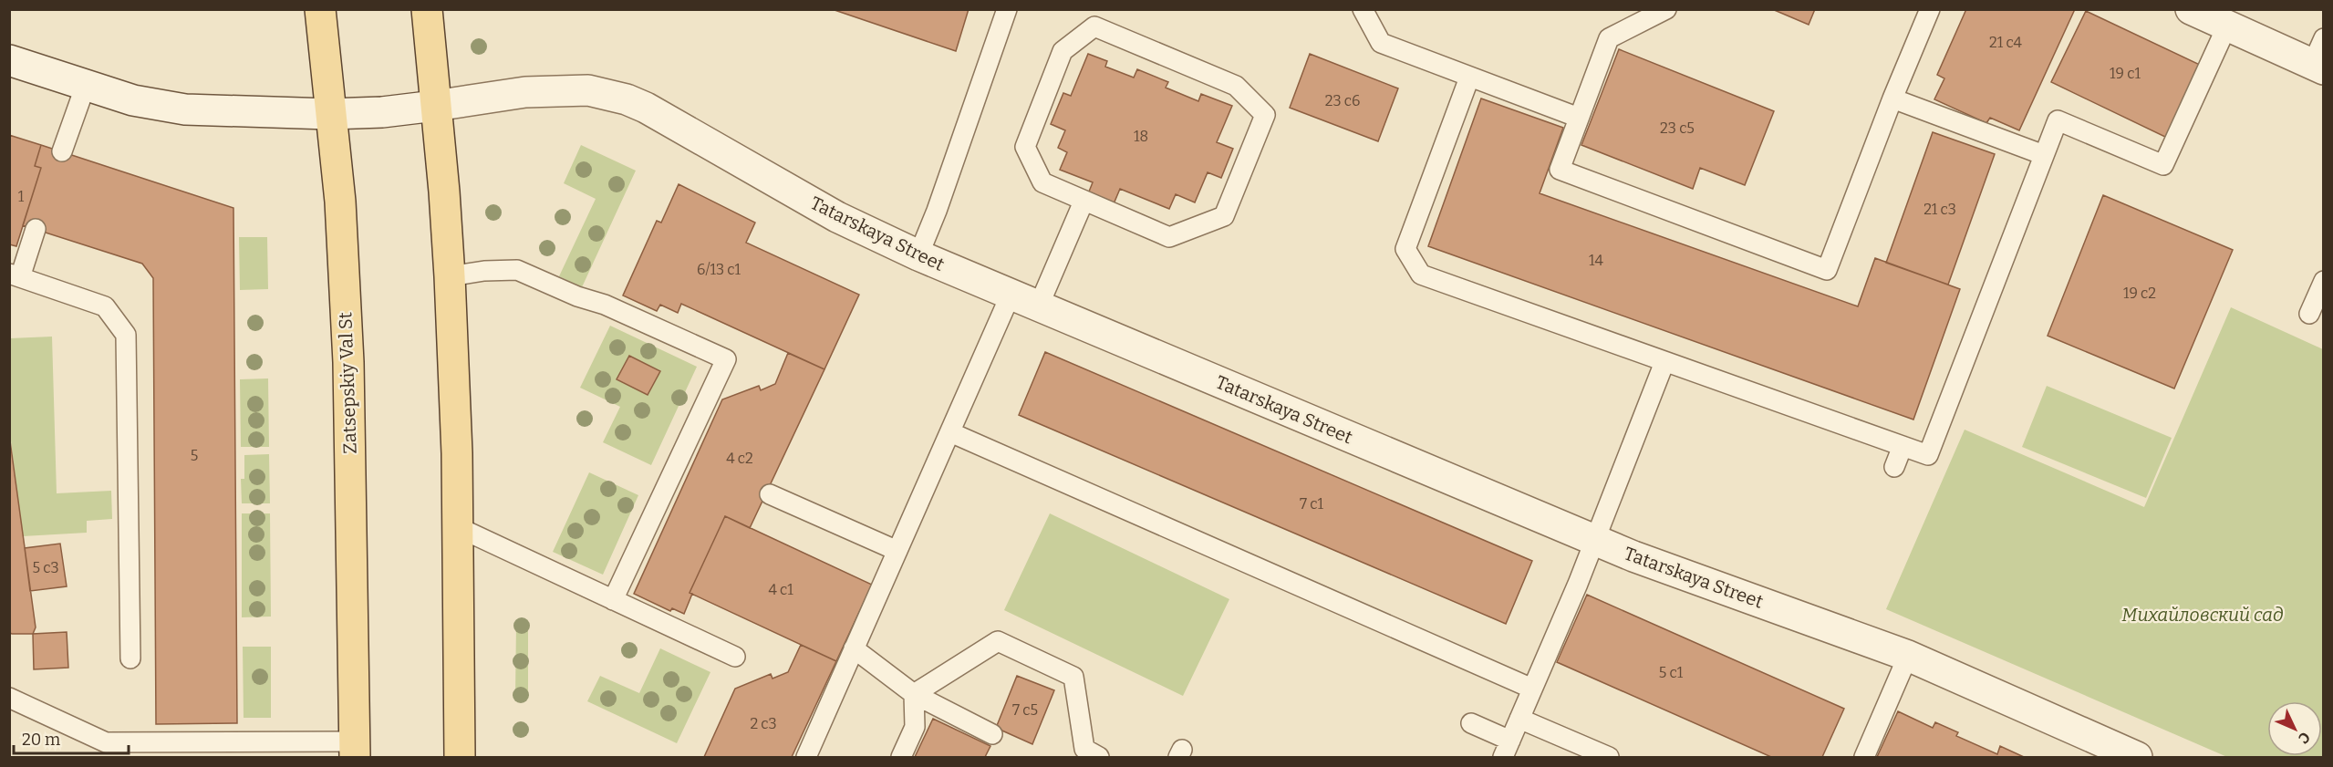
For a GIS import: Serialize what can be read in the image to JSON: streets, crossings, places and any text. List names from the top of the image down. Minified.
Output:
{"streets":{"main road":["Zatsepskiy Val St"],"street":["Tatarskaya Street"]},"crossings":[["Tatarskaya Street","Zatsepskiy Val St"]],"parks":["Михайловский сад"],"house_numbers":["21 с4","19 с1","23 с6","23 с5","18","1","21 с3","14","6/13 с1","19 с2","5","4 с2","7 с1","5 с3","4 с1","5 с1","7 с5","2 с3"],"scale_bar":"20 m","north":"bottom right"}
